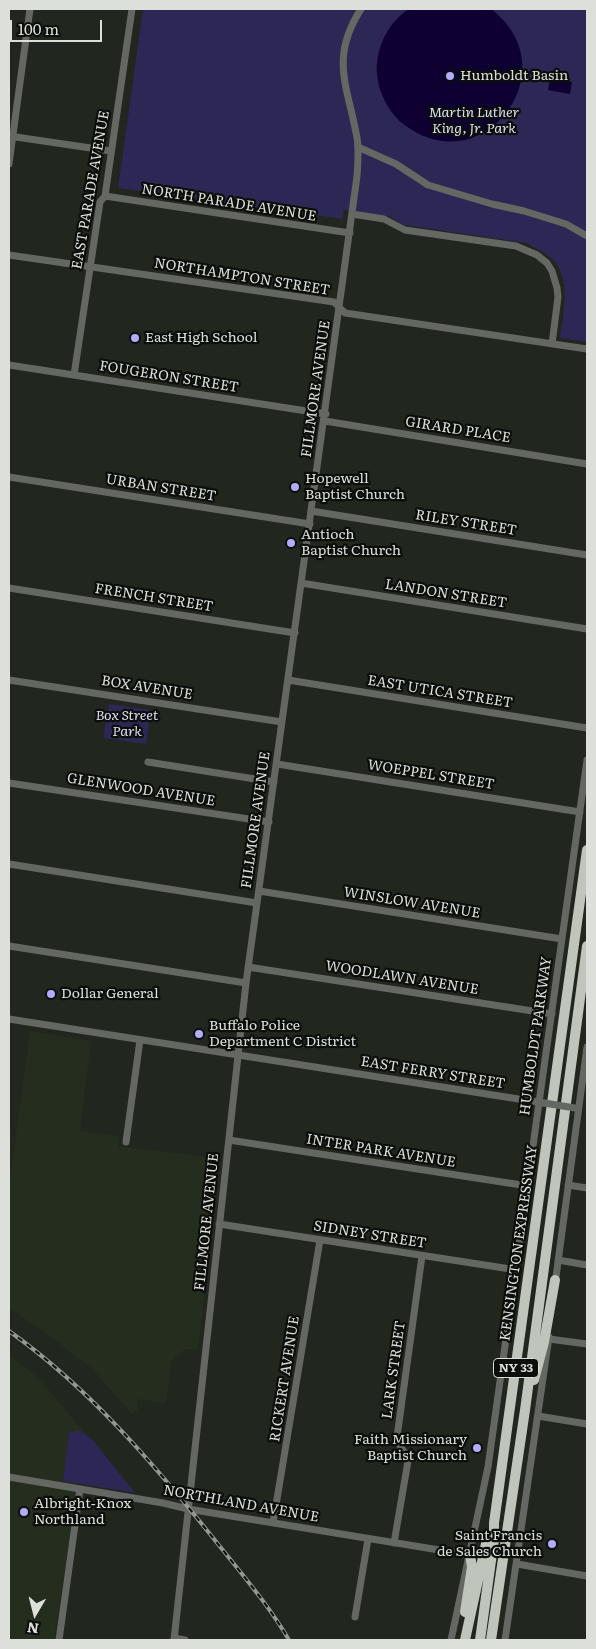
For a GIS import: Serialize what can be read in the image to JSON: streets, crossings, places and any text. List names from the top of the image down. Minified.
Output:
{"streets":{"highway":["KENSINGTON EXPRESSWAY","NY 33"],"street":["EAST PARADE AVENUE","NORTH PARADE AVENUE","NORTHAMPTON STREET","FOUGERON STREET","FILLMORE AVENUE","GIRARD PLACE","URBAN STREET","RILEY STREET","LANDON STREET","FRENCH STREET","BOX AVENUE","EAST UTICA STREET","WOEPPEL STREET","GLENWOOD AVENUE","WINSLOW AVENUE","WOODLAWN AVENUE","HUMBOLDT PARKWAY","EAST FERRY STREET","INTER PARK AVENUE","SIDNEY STREET","LARK STREET","RICKERT AVENUE","NORTHLAND AVENUE"]},"crossings":[["EAST PARADE AVENUE","NORTH PARADE AVENUE"],["EAST PARADE AVENUE","NORTHAMPTON STREET"],["EAST PARADE AVENUE","FOUGERON STREET"],["NORTH PARADE AVENUE","FILLMORE AVENUE"],["NORTHAMPTON STREET","FILLMORE AVENUE"],["FOUGERON STREET","FILLMORE AVENUE"],["FOUGERON STREET","GIRARD PLACE"],["FILLMORE AVENUE","GIRARD PLACE"],["FILLMORE AVENUE","URBAN STREET"],["FILLMORE AVENUE","RILEY STREET"],["FILLMORE AVENUE","LANDON STREET"],["FILLMORE AVENUE","FRENCH STREET"],["FILLMORE AVENUE","BOX AVENUE"],["FILLMORE AVENUE","EAST UTICA STREET"],["FILLMORE AVENUE","WOEPPEL STREET"],["FILLMORE AVENUE","GLENWOOD AVENUE"],["FILLMORE AVENUE","WINSLOW AVENUE"],["FILLMORE AVENUE","WOODLAWN AVENUE"],["FILLMORE AVENUE","EAST FERRY STREET"],["FILLMORE AVENUE","INTER PARK AVENUE"],["FILLMORE AVENUE","SIDNEY STREET"],["FILLMORE AVENUE","NORTHLAND AVENUE"],["WOEPPEL STREET","HUMBOLDT PARKWAY"],["WINSLOW AVENUE","HUMBOLDT PARKWAY"],["WOODLAWN AVENUE","HUMBOLDT PARKWAY"],["HUMBOLDT PARKWAY","EAST FERRY STREET"],["HUMBOLDT PARKWAY","INTER PARK AVENUE"],["HUMBOLDT PARKWAY","SIDNEY STREET"],["HUMBOLDT PARKWAY","NORTHLAND AVENUE"],["SIDNEY STREET","LARK STREET"],["SIDNEY STREET","RICKERT AVENUE"],["LARK STREET","NORTHLAND AVENUE"],["RICKERT AVENUE","NORTHLAND AVENUE"]],"parks":["Martin Luther King, Jr. Park","Box Street Park"],"places":["Humboldt Basin","East High School","Hopewell Baptist Church","Antioch Baptist Church","Dollar General","Buffalo Police Department C District","Faith Missionary Baptist Church","Albright-Knox Northland","Saint Francis de Sales Church"],"scale_bar":"100 m","north":"bottom"}
